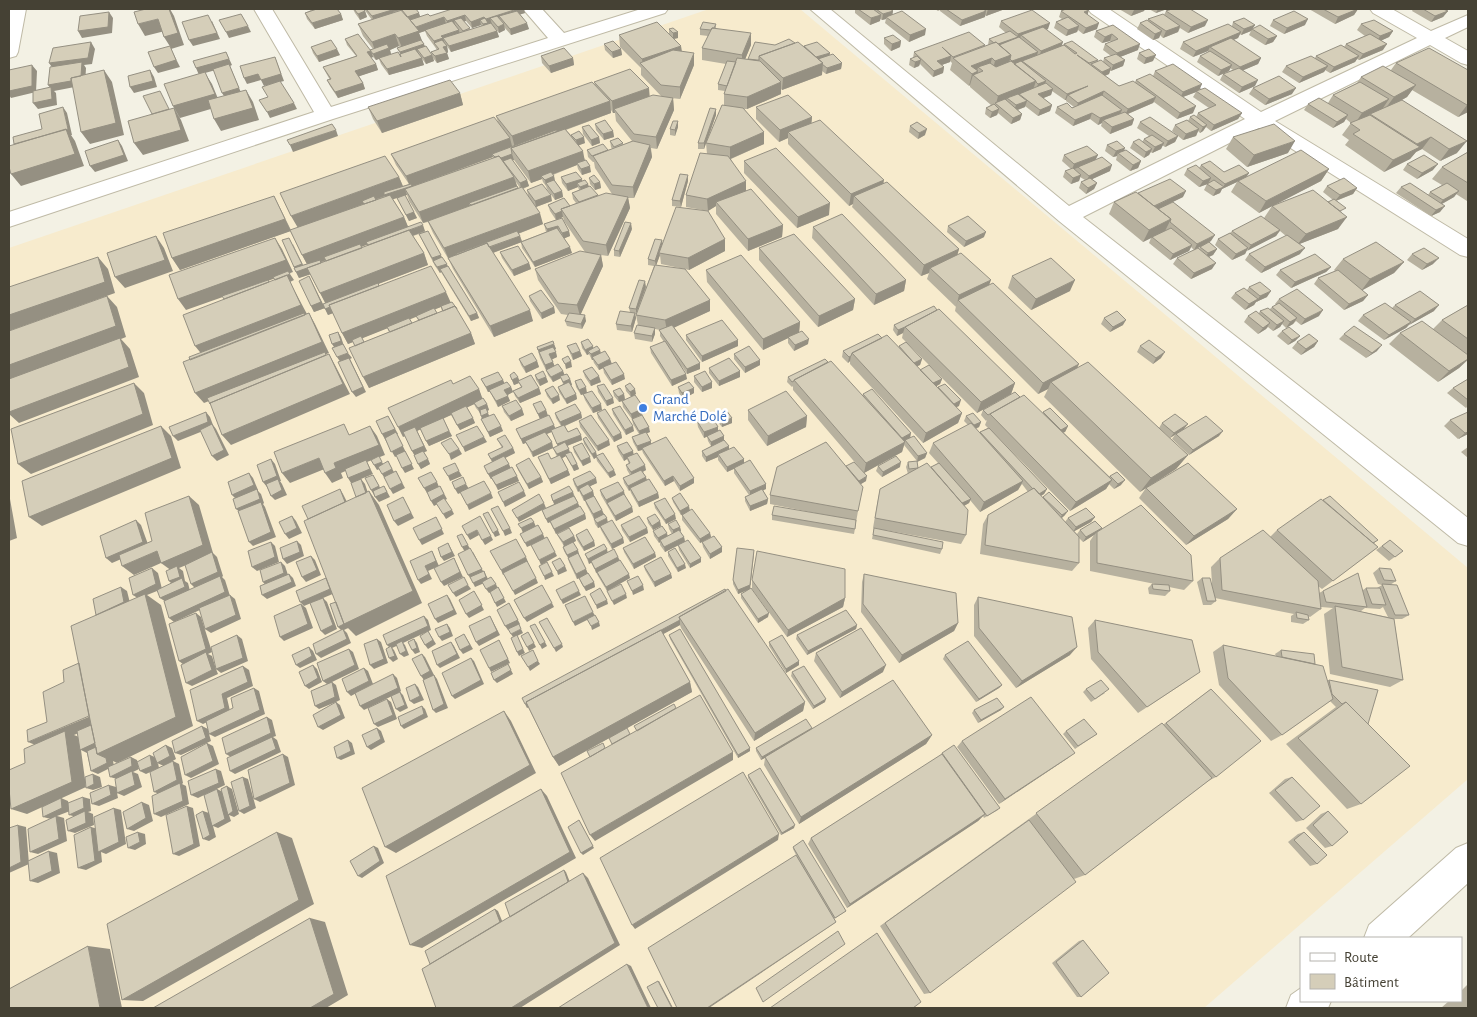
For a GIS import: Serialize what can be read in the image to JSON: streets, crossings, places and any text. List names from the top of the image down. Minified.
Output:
{"places":["Grand Marché Dolé"],"legend":["Route","Bâtiment"]}
